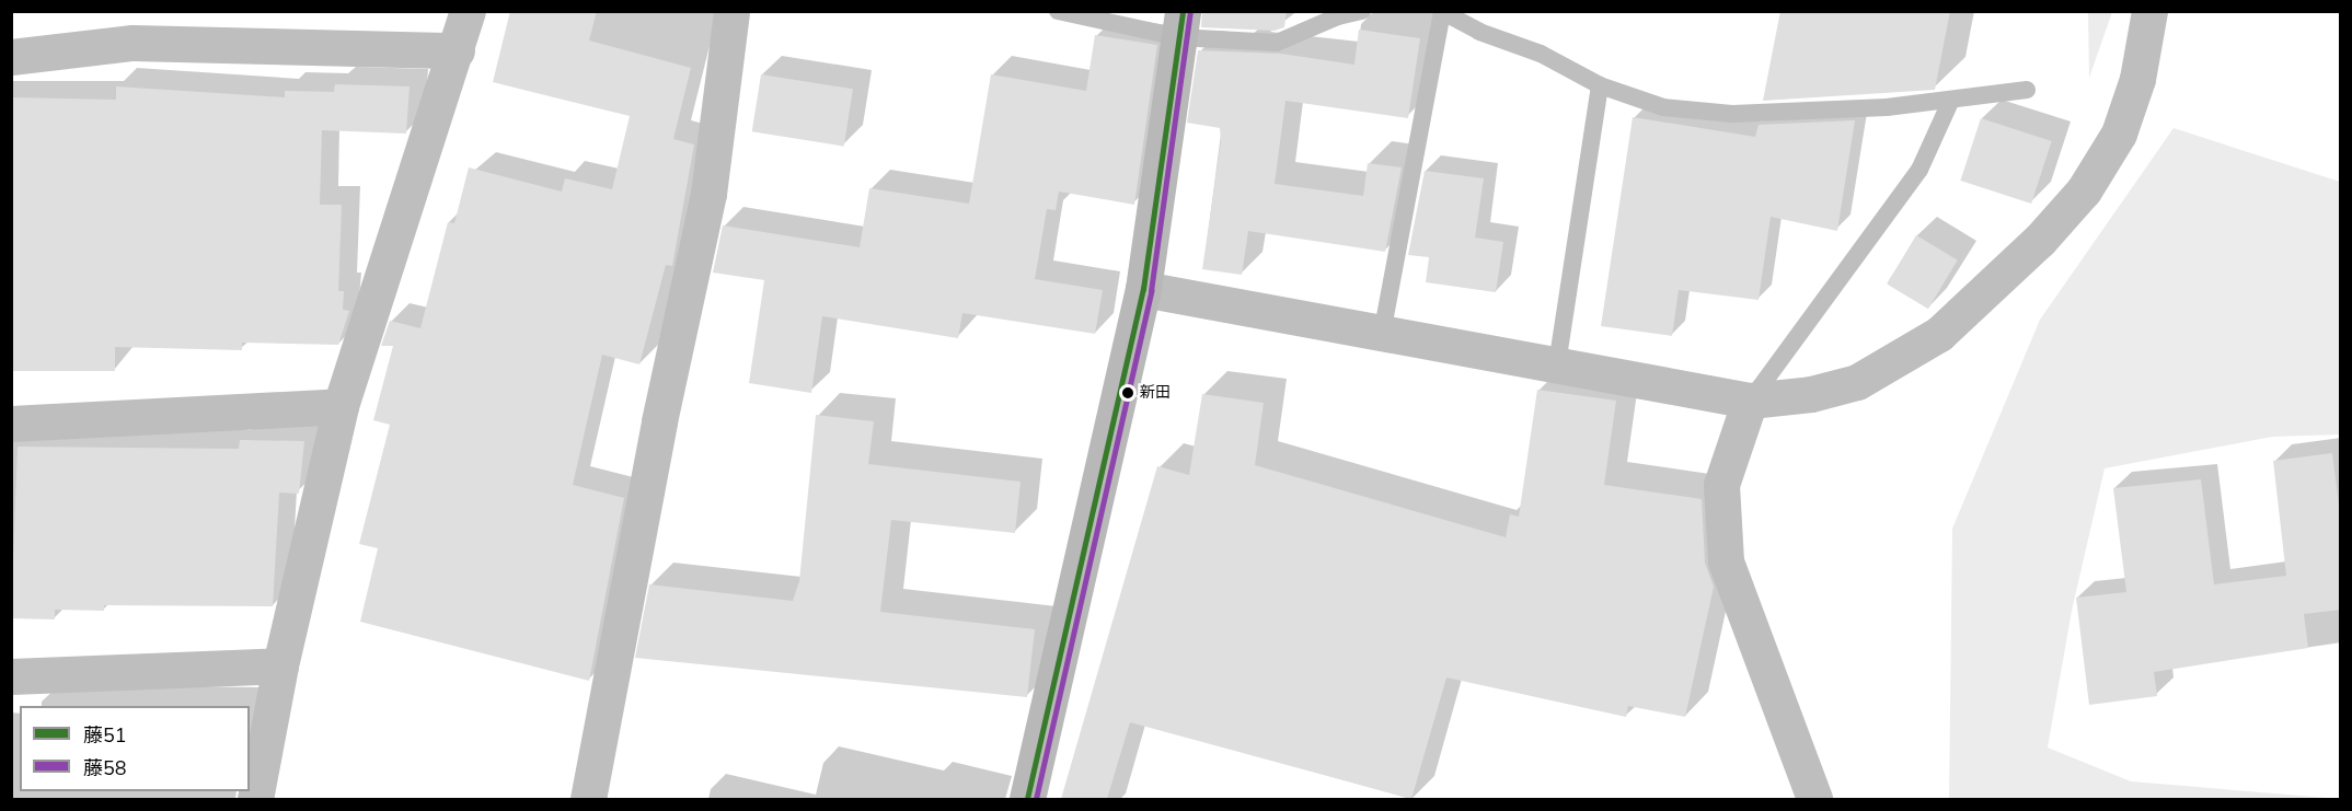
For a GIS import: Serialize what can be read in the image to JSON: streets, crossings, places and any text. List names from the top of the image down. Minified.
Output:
{"places":["新田"],"lines":["transit line 藤51","transit line 藤58"],"legend":["藤51","藤58"]}
